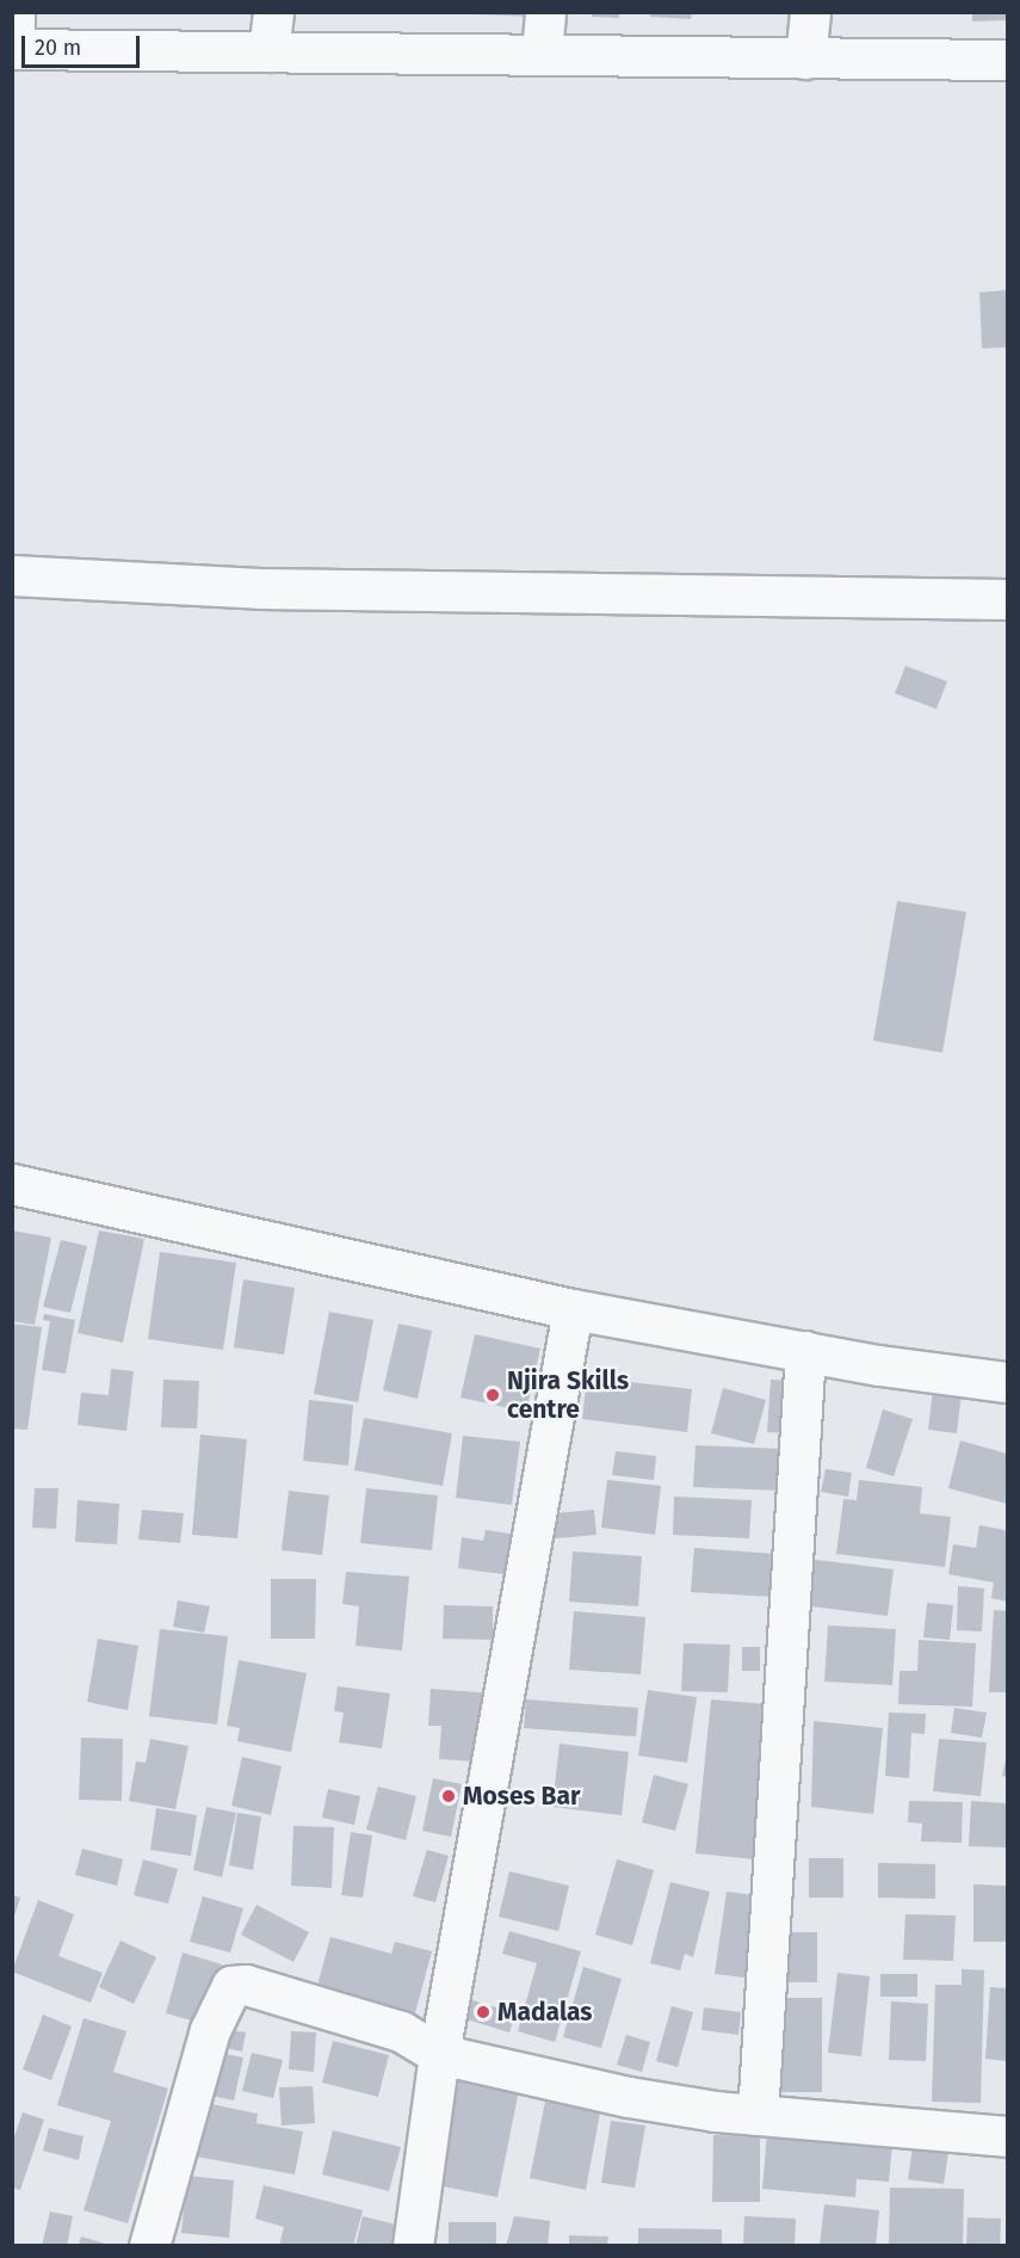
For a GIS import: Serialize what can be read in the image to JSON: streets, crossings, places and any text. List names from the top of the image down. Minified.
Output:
{"places":["Njira Skills centre","Moses Bar","Madalas"],"scale_bar":"20 m"}
